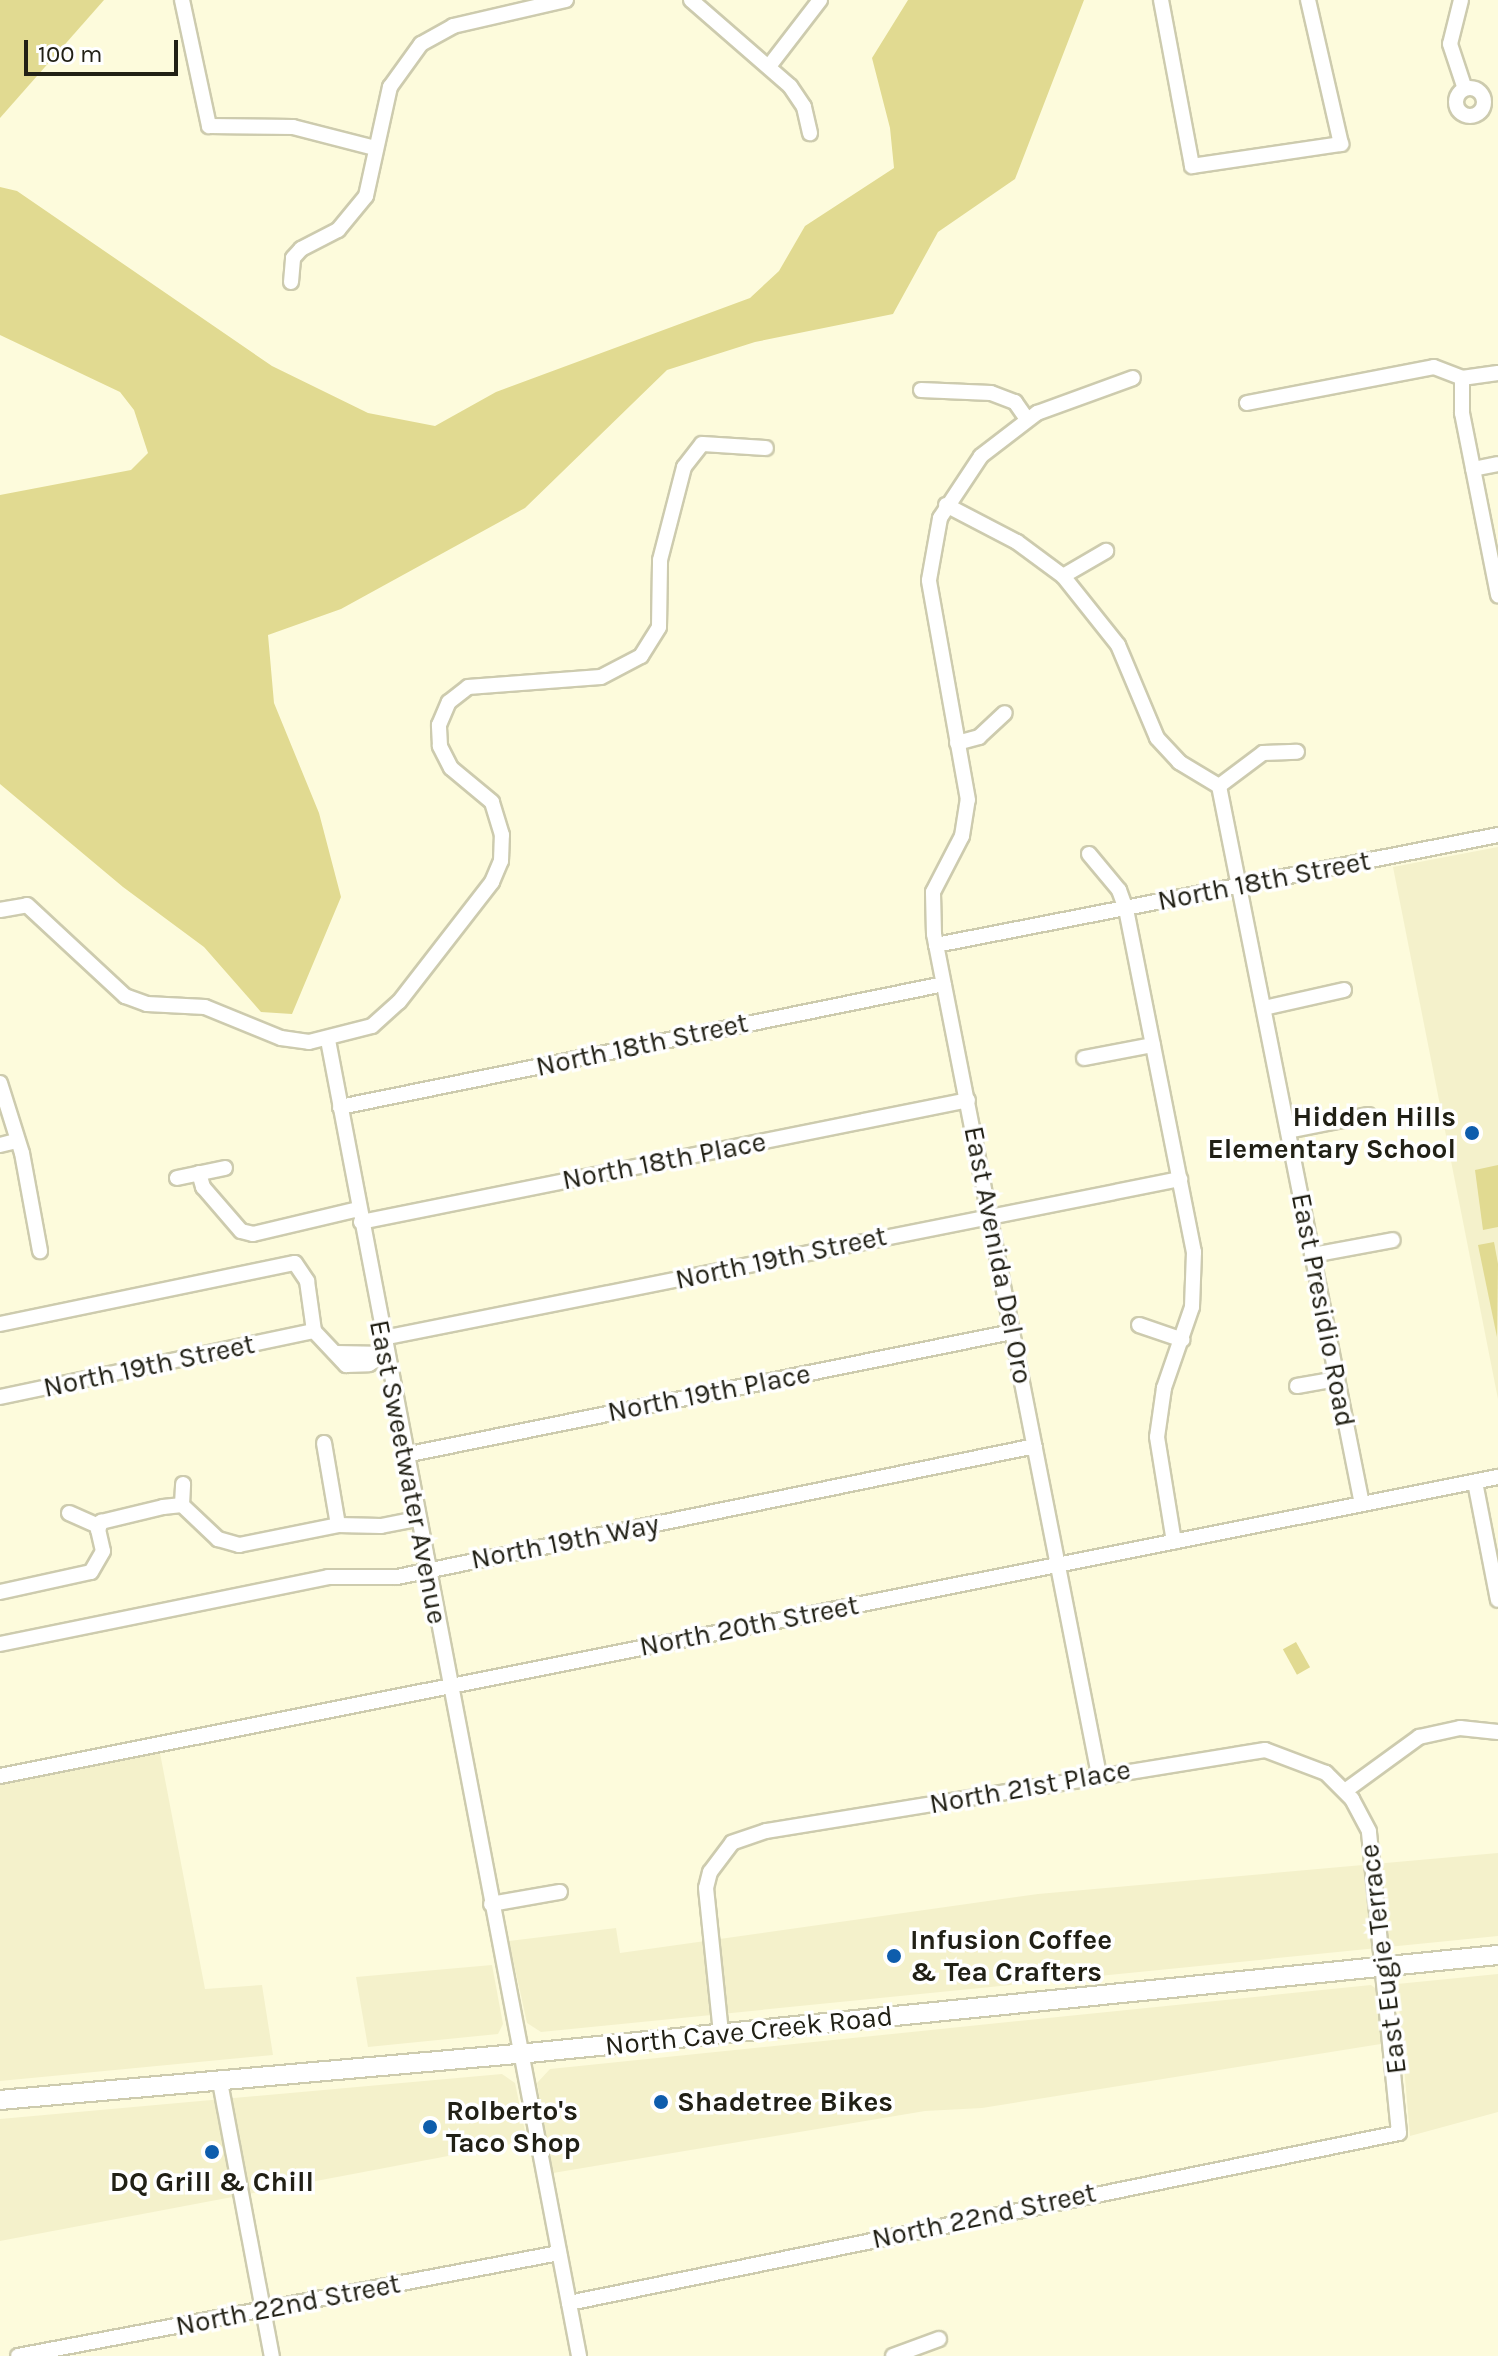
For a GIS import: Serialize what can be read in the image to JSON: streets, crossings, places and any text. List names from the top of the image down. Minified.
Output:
{"streets":{"main road":["North Cave Creek Road"],"street":["North 18th Street","North 18th Place","East Avenida Del Oro","North 19th Street","East Presidio Road","North 19th Place","East Sweetwater Avenue","North 19th Way","North 20th Street","North 21st Place","East Eugie Terrace","North 22nd Street"]},"crossings":[["North 18th Street","East Avenida Del Oro"],["North 18th Street","East Presidio Road"],["North 18th Street","East Sweetwater Avenue"],["North 18th Place","East Avenida Del Oro"],["North 18th Place","East Sweetwater Avenue"],["East Avenida Del Oro","North 19th Street"],["East Avenida Del Oro","North 19th Place"],["East Avenida Del Oro","North 19th Way"],["East Avenida Del Oro","North 20th Street"],["East Avenida Del Oro","North 21st Place"],["North 19th Street","East Sweetwater Avenue"],["East Presidio Road","North 20th Street"],["North 19th Place","East Sweetwater Avenue"],["East Sweetwater Avenue","North 19th Way"],["East Sweetwater Avenue","North 20th Street"],["East Sweetwater Avenue","North Cave Creek Road"],["East Sweetwater Avenue","North 22nd Street"],["North 21st Place","East Eugie Terrace"],["North 21st Place","North Cave Creek Road"],["East Eugie Terrace","North Cave Creek Road"],["East Eugie Terrace","North 22nd Street"]],"places":["Hidden Hills Elementary School","Infusion Coffee & Tea Crafters","Shadetree Bikes","Rolberto's Taco Shop","DQ Grill & Chill"],"scale_bar":"100 m"}
